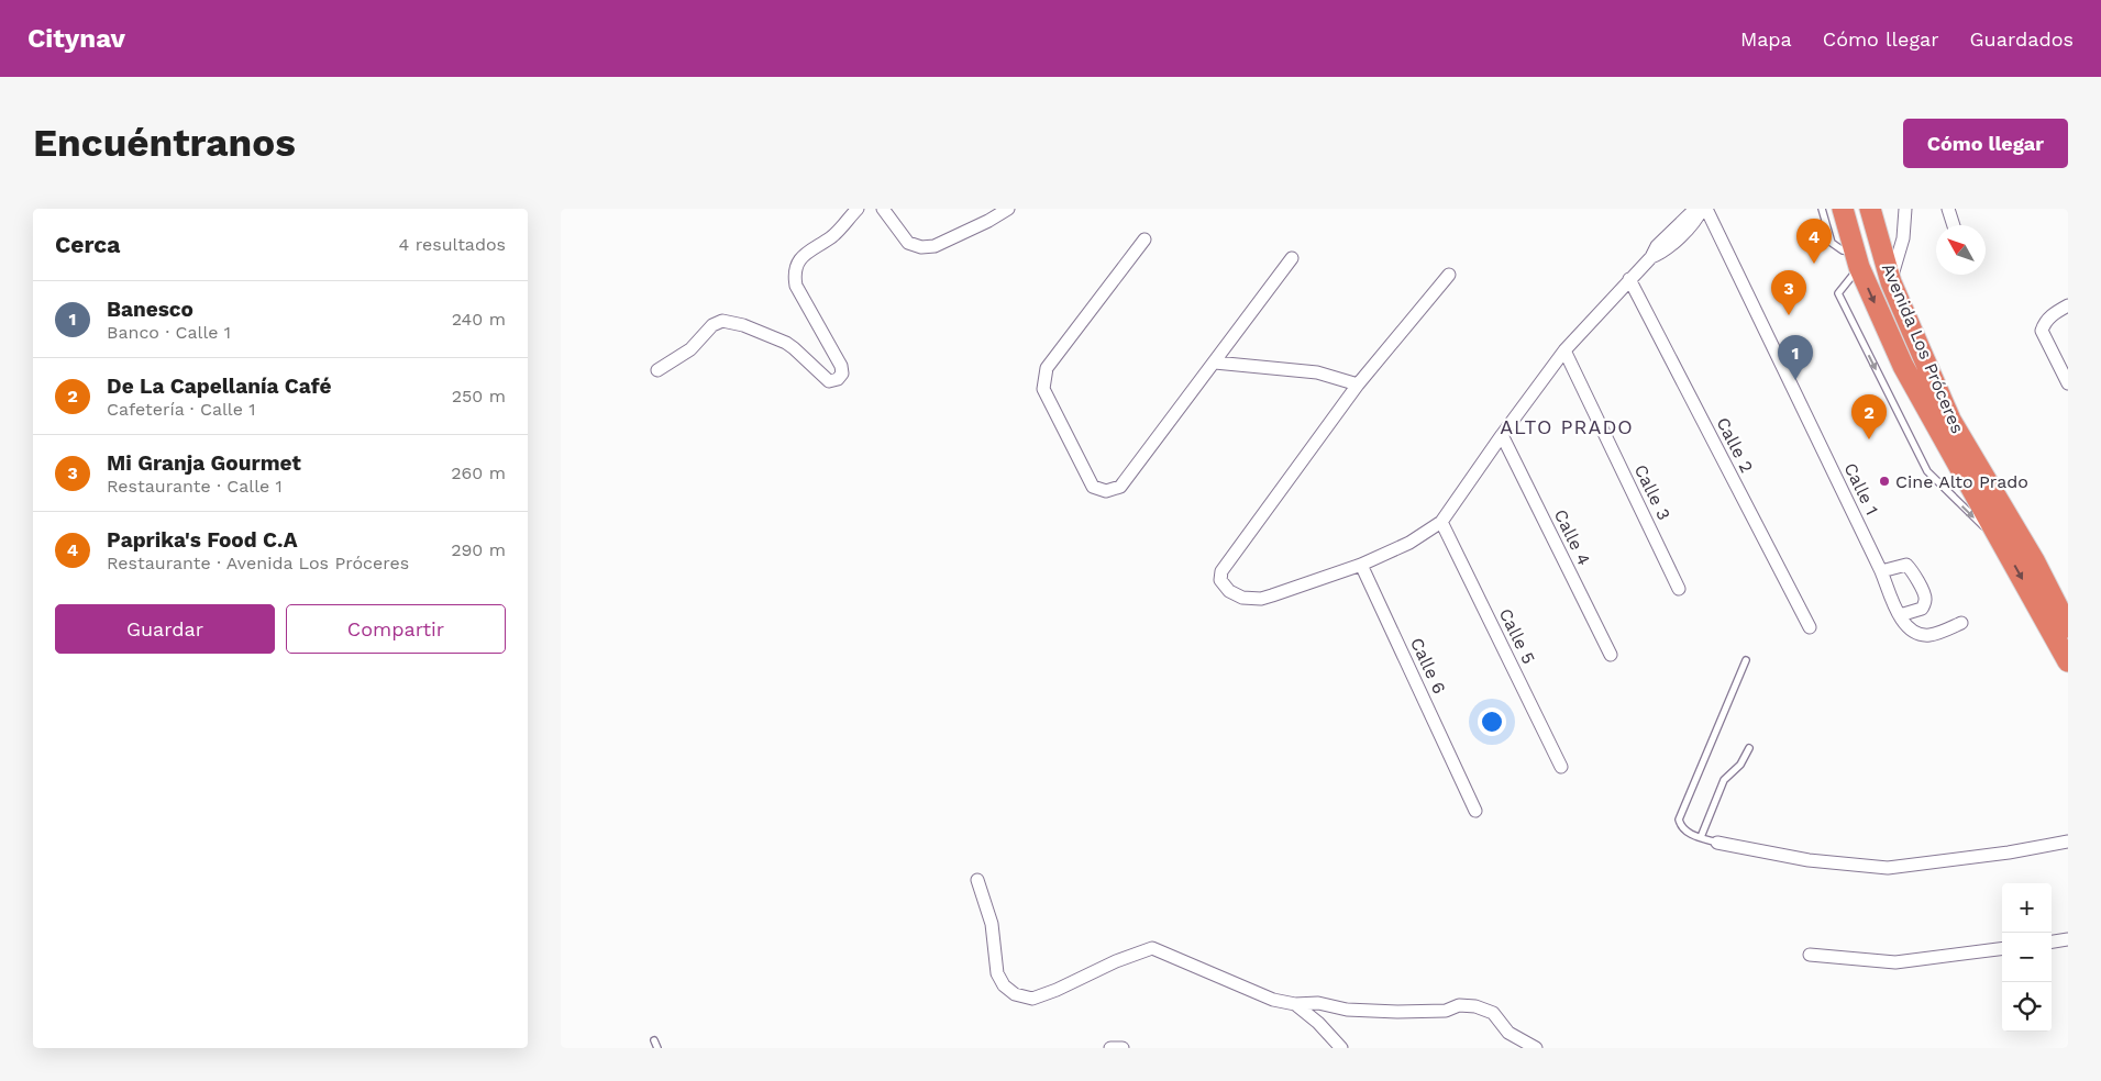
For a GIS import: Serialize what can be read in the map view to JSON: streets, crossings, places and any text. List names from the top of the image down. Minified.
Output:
{"streets":{"highway":["Avenida Los Próceres"],"street":["Calle 2","Calle 1","Calle 3","Calle 4","Calle 5","Calle 6"]},"districts":["ALTO PRADO"],"places":["Cine Alto Prado"],"north":"top left","page":{"header":"Citynav","nav":["Mapa","Cómo llegar","Guardados"],"buttons":["Cómo llegar",["Guardar","Compartir"]],"title":"Encuéntranos","heading":["Cerca","4 resultados"],"pins":["4","3","1","2"],"list":[{"mark":"1","name":"Banesco","note":"Banco · Calle 1","value":"240 m"},{"mark":"2","name":"De La Capellanía Café","note":"Cafetería · Calle 1","value":"250 m"},{"mark":"3","name":"Mi Granja Gourmet","note":"Restaurante · Calle 1","value":"260 m"},{"mark":"4","name":"Paprika's Food C.A","note":"Restaurante · Avenida Los Próceres","value":"290 m"}],"map_buttons":["+","−"]}}
